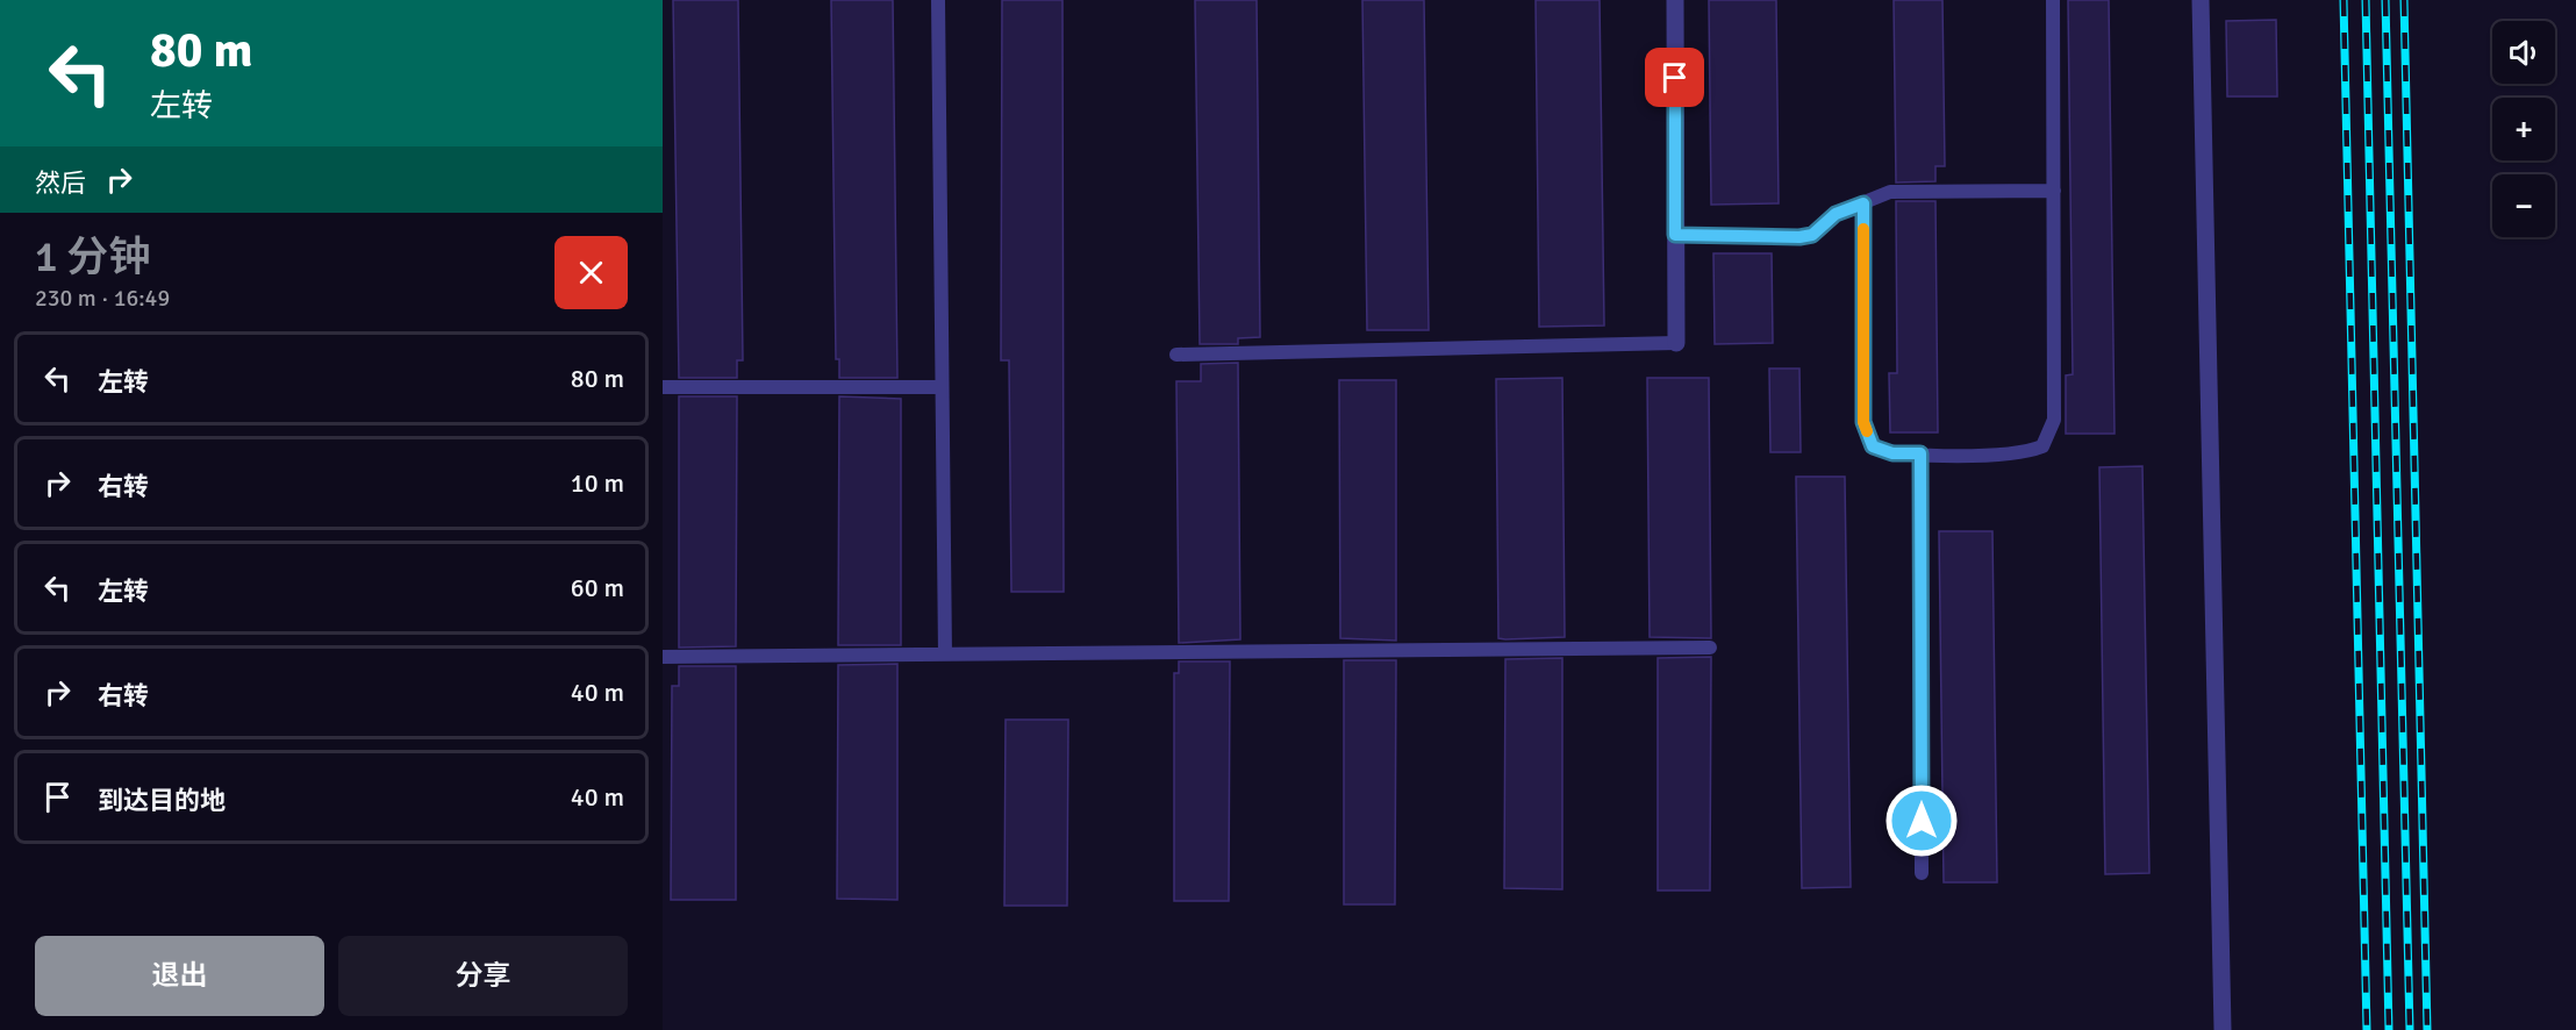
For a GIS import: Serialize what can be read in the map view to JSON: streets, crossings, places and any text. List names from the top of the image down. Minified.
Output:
{"page":{"turn":["80 m","左转"],"map_buttons":["+","−"],"then":"然后","heading":["1 分钟","230 m · 16:49"],"list":[{"name":"左转","value":"80 m"},{"name":"右转","value":"10 m"},{"name":"左转","value":"60 m"},{"name":"右转","value":"40 m"},{"name":"到达目的地","value":"40 m"}],"buttons":["退出","分享"]}}
